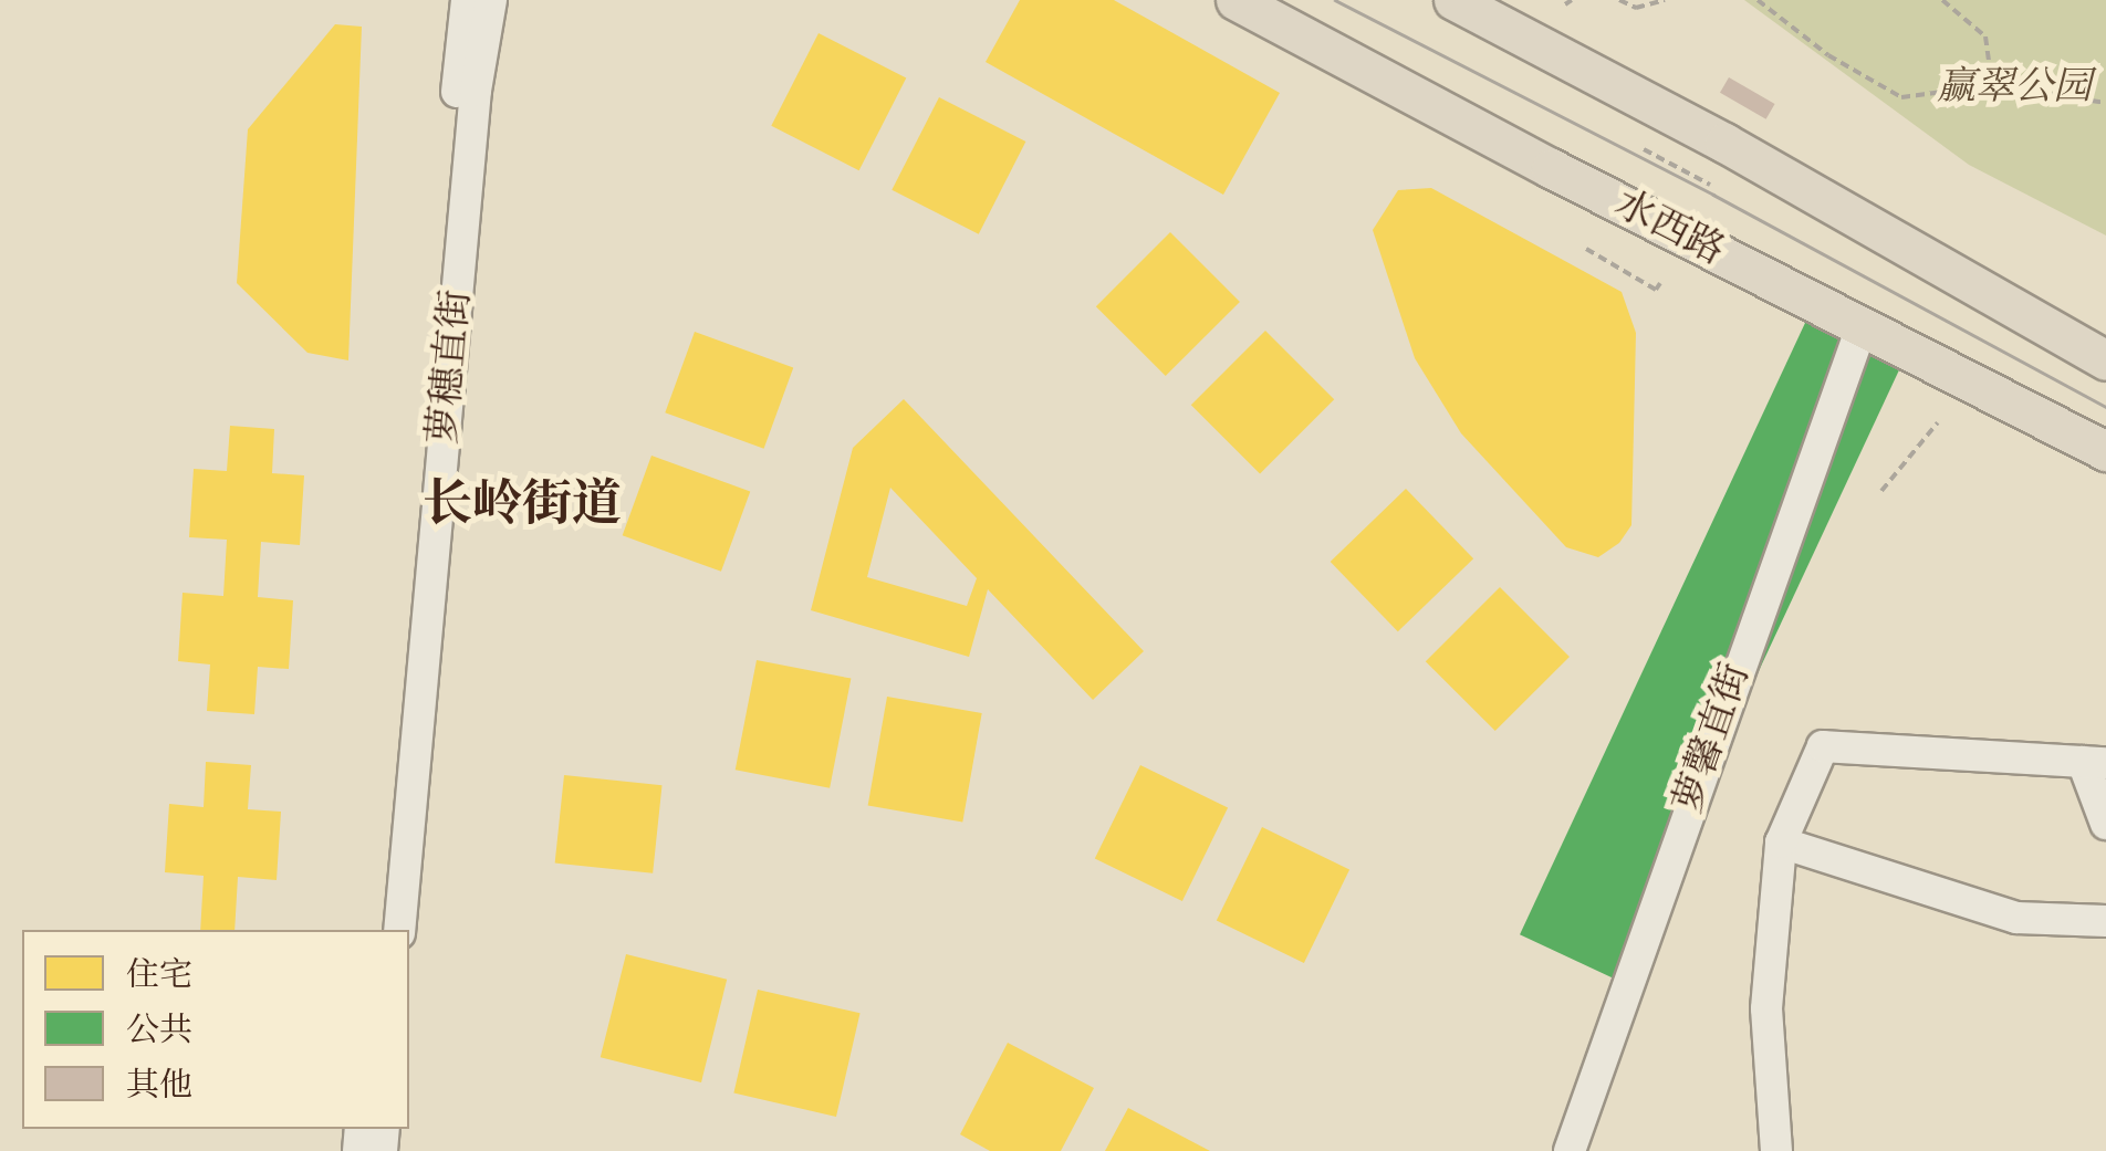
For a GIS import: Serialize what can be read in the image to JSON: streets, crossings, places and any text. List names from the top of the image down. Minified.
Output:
{"streets":{"main road":["水西路"],"street":["萝穗直街","萝馨直街"]},"crossings":[["水西路","萝馨直街"]],"districts":["长岭街道"],"parks":["赢翠公园"],"legend":["住宅","公共","其他"]}
